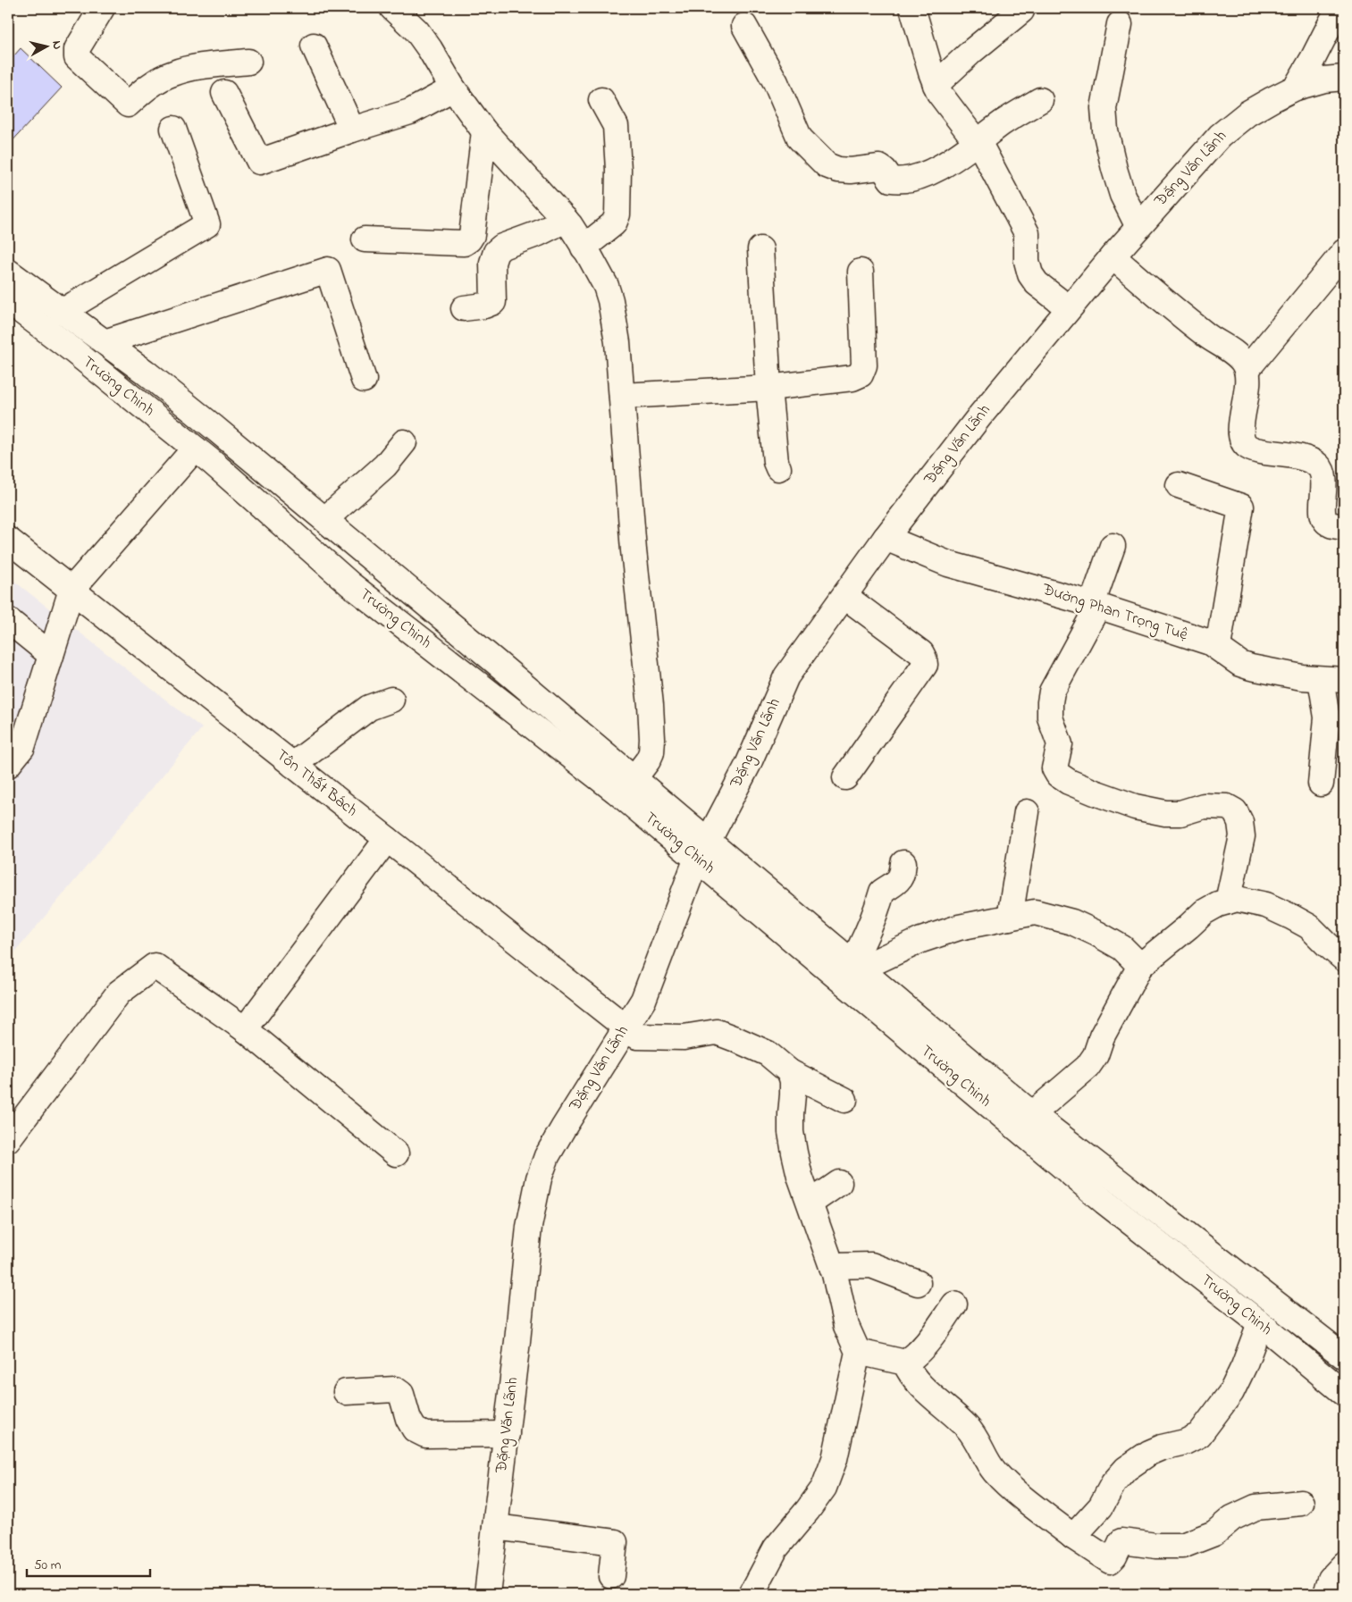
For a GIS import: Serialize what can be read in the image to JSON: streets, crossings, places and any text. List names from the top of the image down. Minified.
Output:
{"streets":{"main road":["Đặng Văn Lãnh","Trường Chinh","Đường Phan Trọng Tuệ","Tôn Thất Bách"]},"crossings":[["Đặng Văn Lãnh","Trường Chinh"],["Đặng Văn Lãnh","Đường Phan Trọng Tuệ"],["Đặng Văn Lãnh","Tôn Thất Bách"]],"scale_bar":"50 m","north":"right"}
